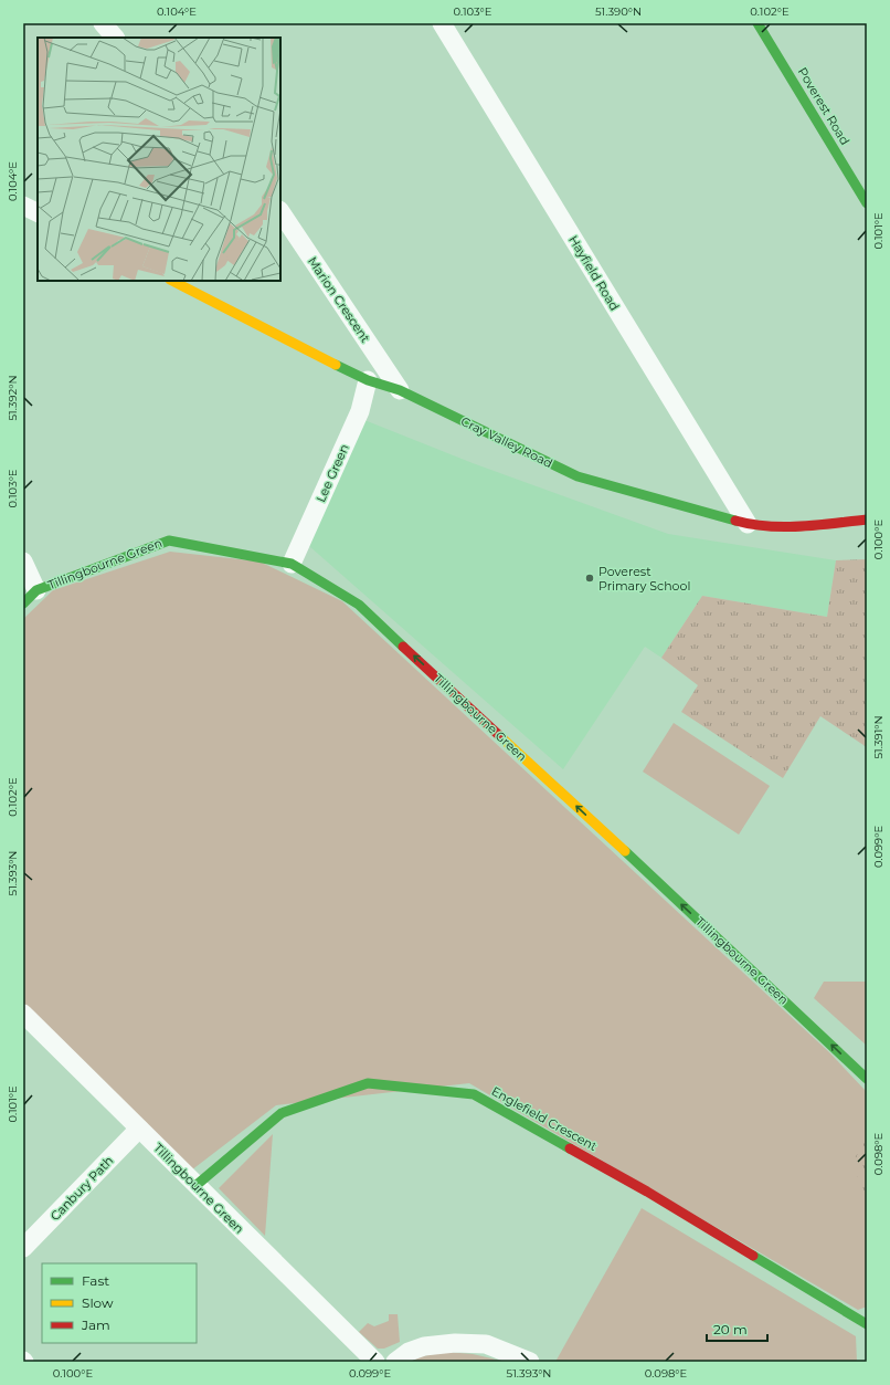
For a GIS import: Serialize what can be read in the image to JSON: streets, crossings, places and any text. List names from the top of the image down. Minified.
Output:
{"streets":{"street":["Poverest Road","Hayfield Road","Marion Crescent","Cray Valley Road","Lee Green","Tillingbourne Green","Englefield Crescent","Canbury Path"]},"crossings":[["Hayfield Road","Cray Valley Road"],["Marion Crescent","Cray Valley Road"],["Cray Valley Road","Lee Green"],["Lee Green","Tillingbourne Green"],["Tillingbourne Green","Englefield Crescent"],["Tillingbourne Green","Canbury Path"]],"one_way":["Tillingbourne Green"],"places":["Poverest Primary School"],"legend":["Fast","Slow","Jam"],"scale_bar":"20 m","coordinates":["0.104°E","0.103°E","51.390°N","0.102°E","0.101°E","51.392°N","0.100°E","51.391°N","0.099°E","51.393°N","0.098°E"]}
